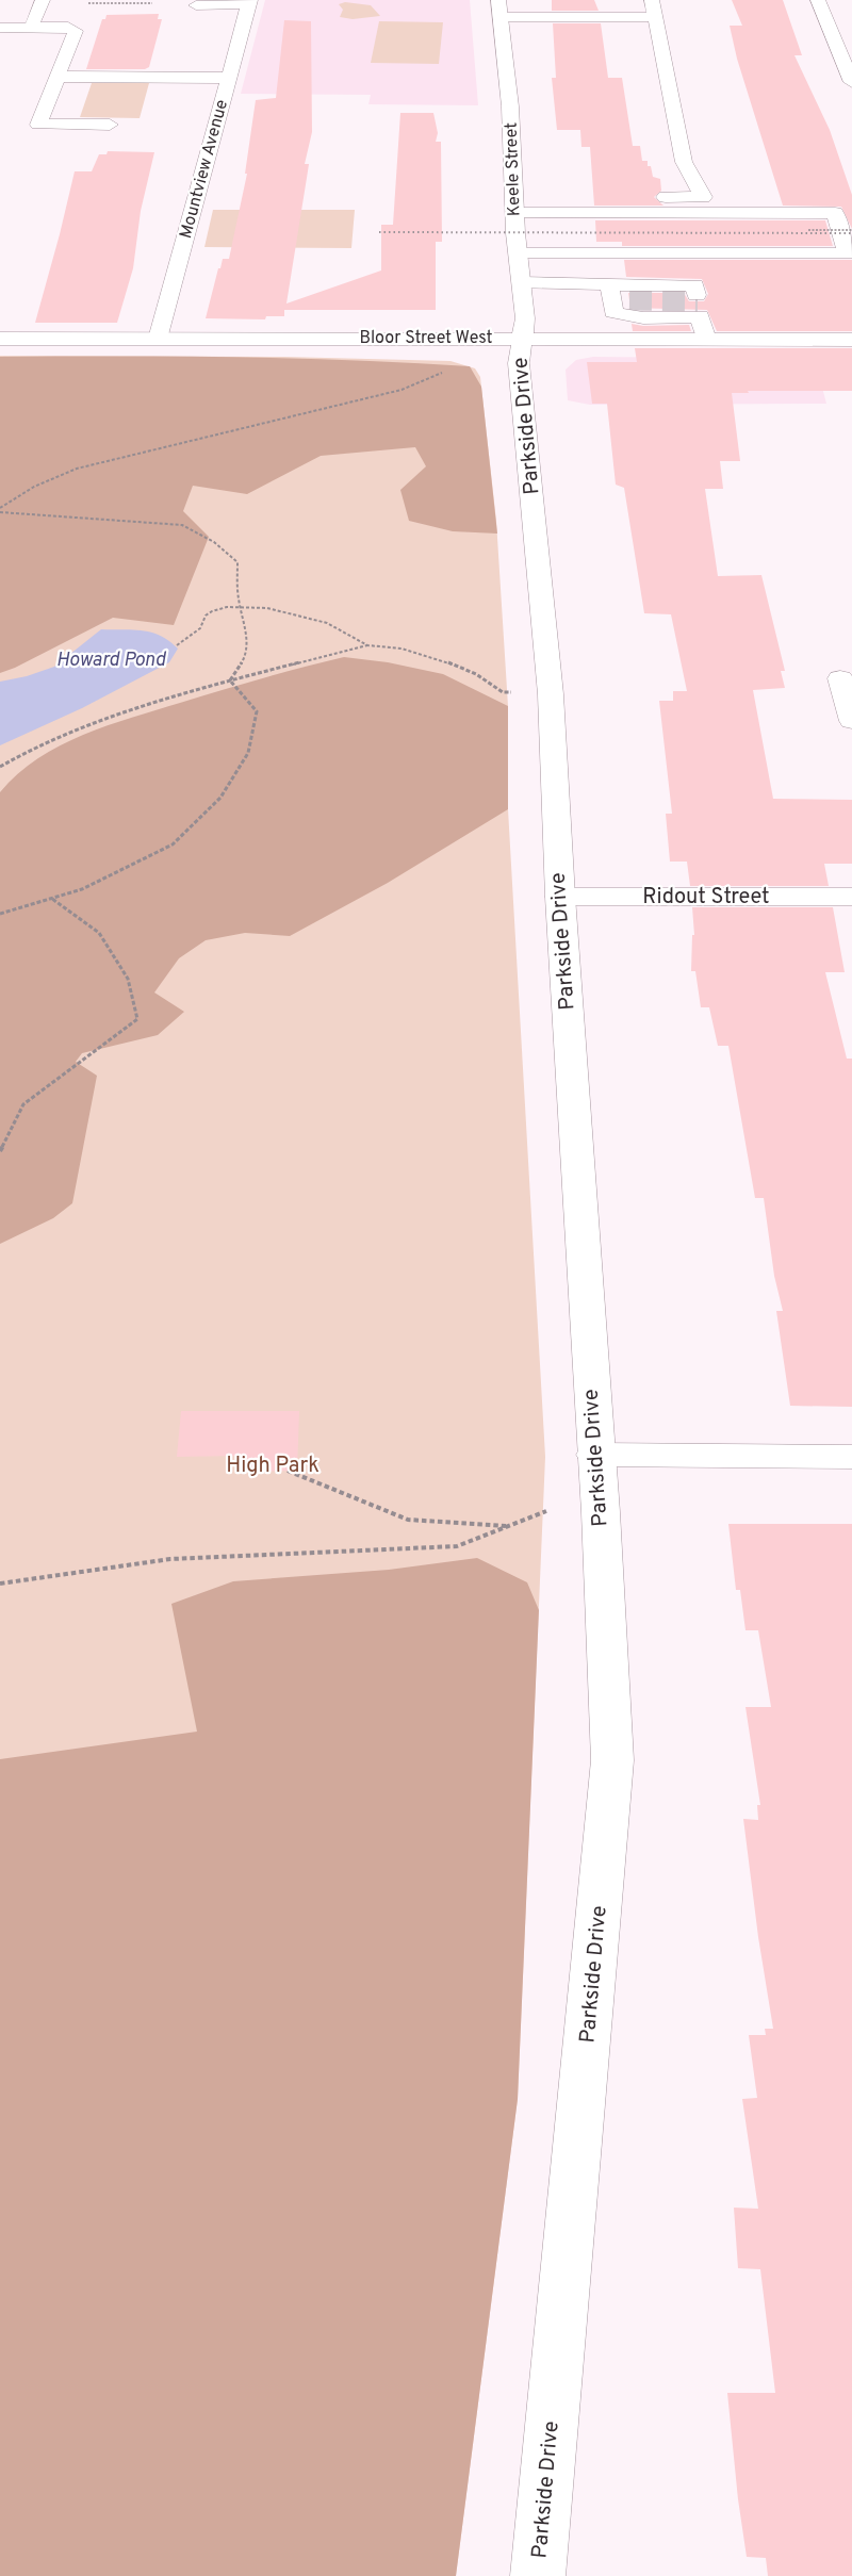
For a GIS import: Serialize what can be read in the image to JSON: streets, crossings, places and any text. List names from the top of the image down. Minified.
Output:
{"streets":{"main road":["Mountview Avenue","Keele Street","Bloor Street West","Parkside Drive","Ridout Street"]},"crossings":[["Mountview Avenue","Bloor Street West"],["Keele Street","Bloor Street West"],["Keele Street","Parkside Drive"],["Bloor Street West","Parkside Drive"],["Parkside Drive","Ridout Street"]],"water":["Howard Pond"],"parks":["High Park"]}
